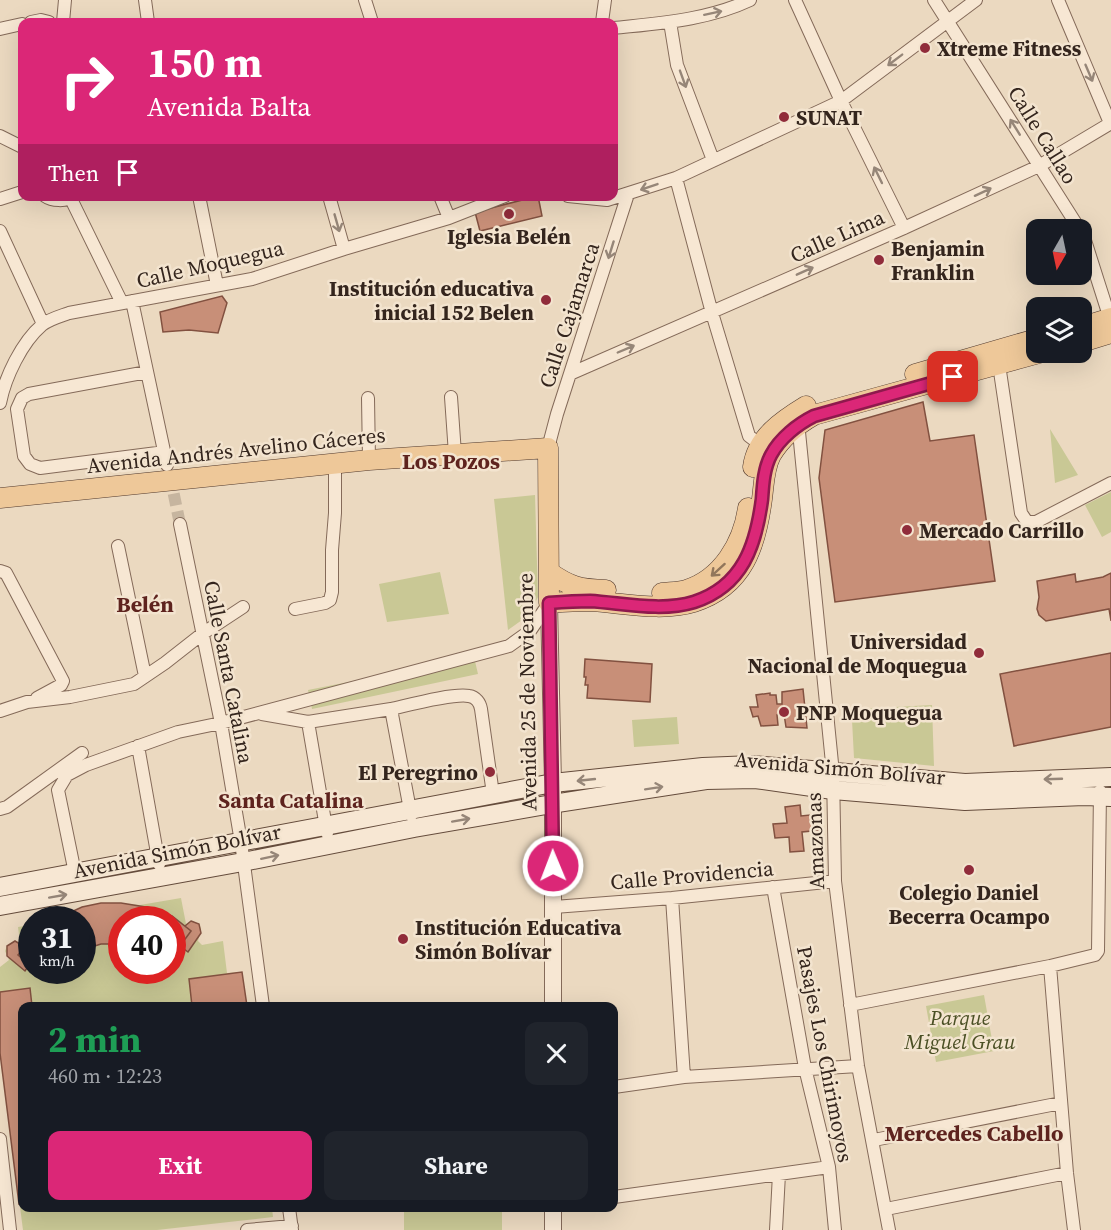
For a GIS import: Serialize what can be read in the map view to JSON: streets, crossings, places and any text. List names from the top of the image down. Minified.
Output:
{"streets":{"main road":["Avenida Andrés Avelino Cáceres","Avenida 25 de Noviembre","Avenida Simón Bolívar"],"street":["Calle Callao","Calle Lima","Calle Moquegua","Calle Cajamarca","Calle Santa Catalina","Amazonas","Calle Providencia","Pasajes Los Chirimoyos"]},"crossings":[["Calle Callao","Calle Lima"],["Calle Lima","Calle Cajamarca"],["Calle Cajamarca","Avenida Andrés Avelino Cáceres"],["Calle Cajamarca","Avenida 25 de Noviembre"],["Avenida Andrés Avelino Cáceres","Avenida 25 de Noviembre"],["Calle Santa Catalina","Avenida Simón Bolívar"],["Avenida 25 de Noviembre","Avenida Simón Bolívar"],["Avenida 25 de Noviembre","Calle Providencia"],["Avenida Simón Bolívar","Amazonas"],["Amazonas","Calle Providencia"],["Calle Providencia","Pasajes Los Chirimoyos"]],"one_way":["Calle Lima","Calle Cajamarca"],"districts":["Los Pozos","Belén","Santa Catalina","Mercedes Cabello"],"parks":["Parque Miguel Grau"],"places":["Xtreme Fitness","SUNAT","Iglesia Belén","Benjamin Franklin","Institución educativa inicial 152 Belen","Mercado Carrillo","Universidad Nacional de Moquegua","PNP Moquegua","El Peregrino","Colegio Daniel Becerra Ocampo","Institución Educativa Simón Bolívar"],"north":"bottom","page":{"turn":["150 m","Avenida Balta"],"then":"Then","speed":"31 km/h","limit":"40","heading":["2 min","460 m · 12:23"],"buttons":["Exit","Share"]}}
